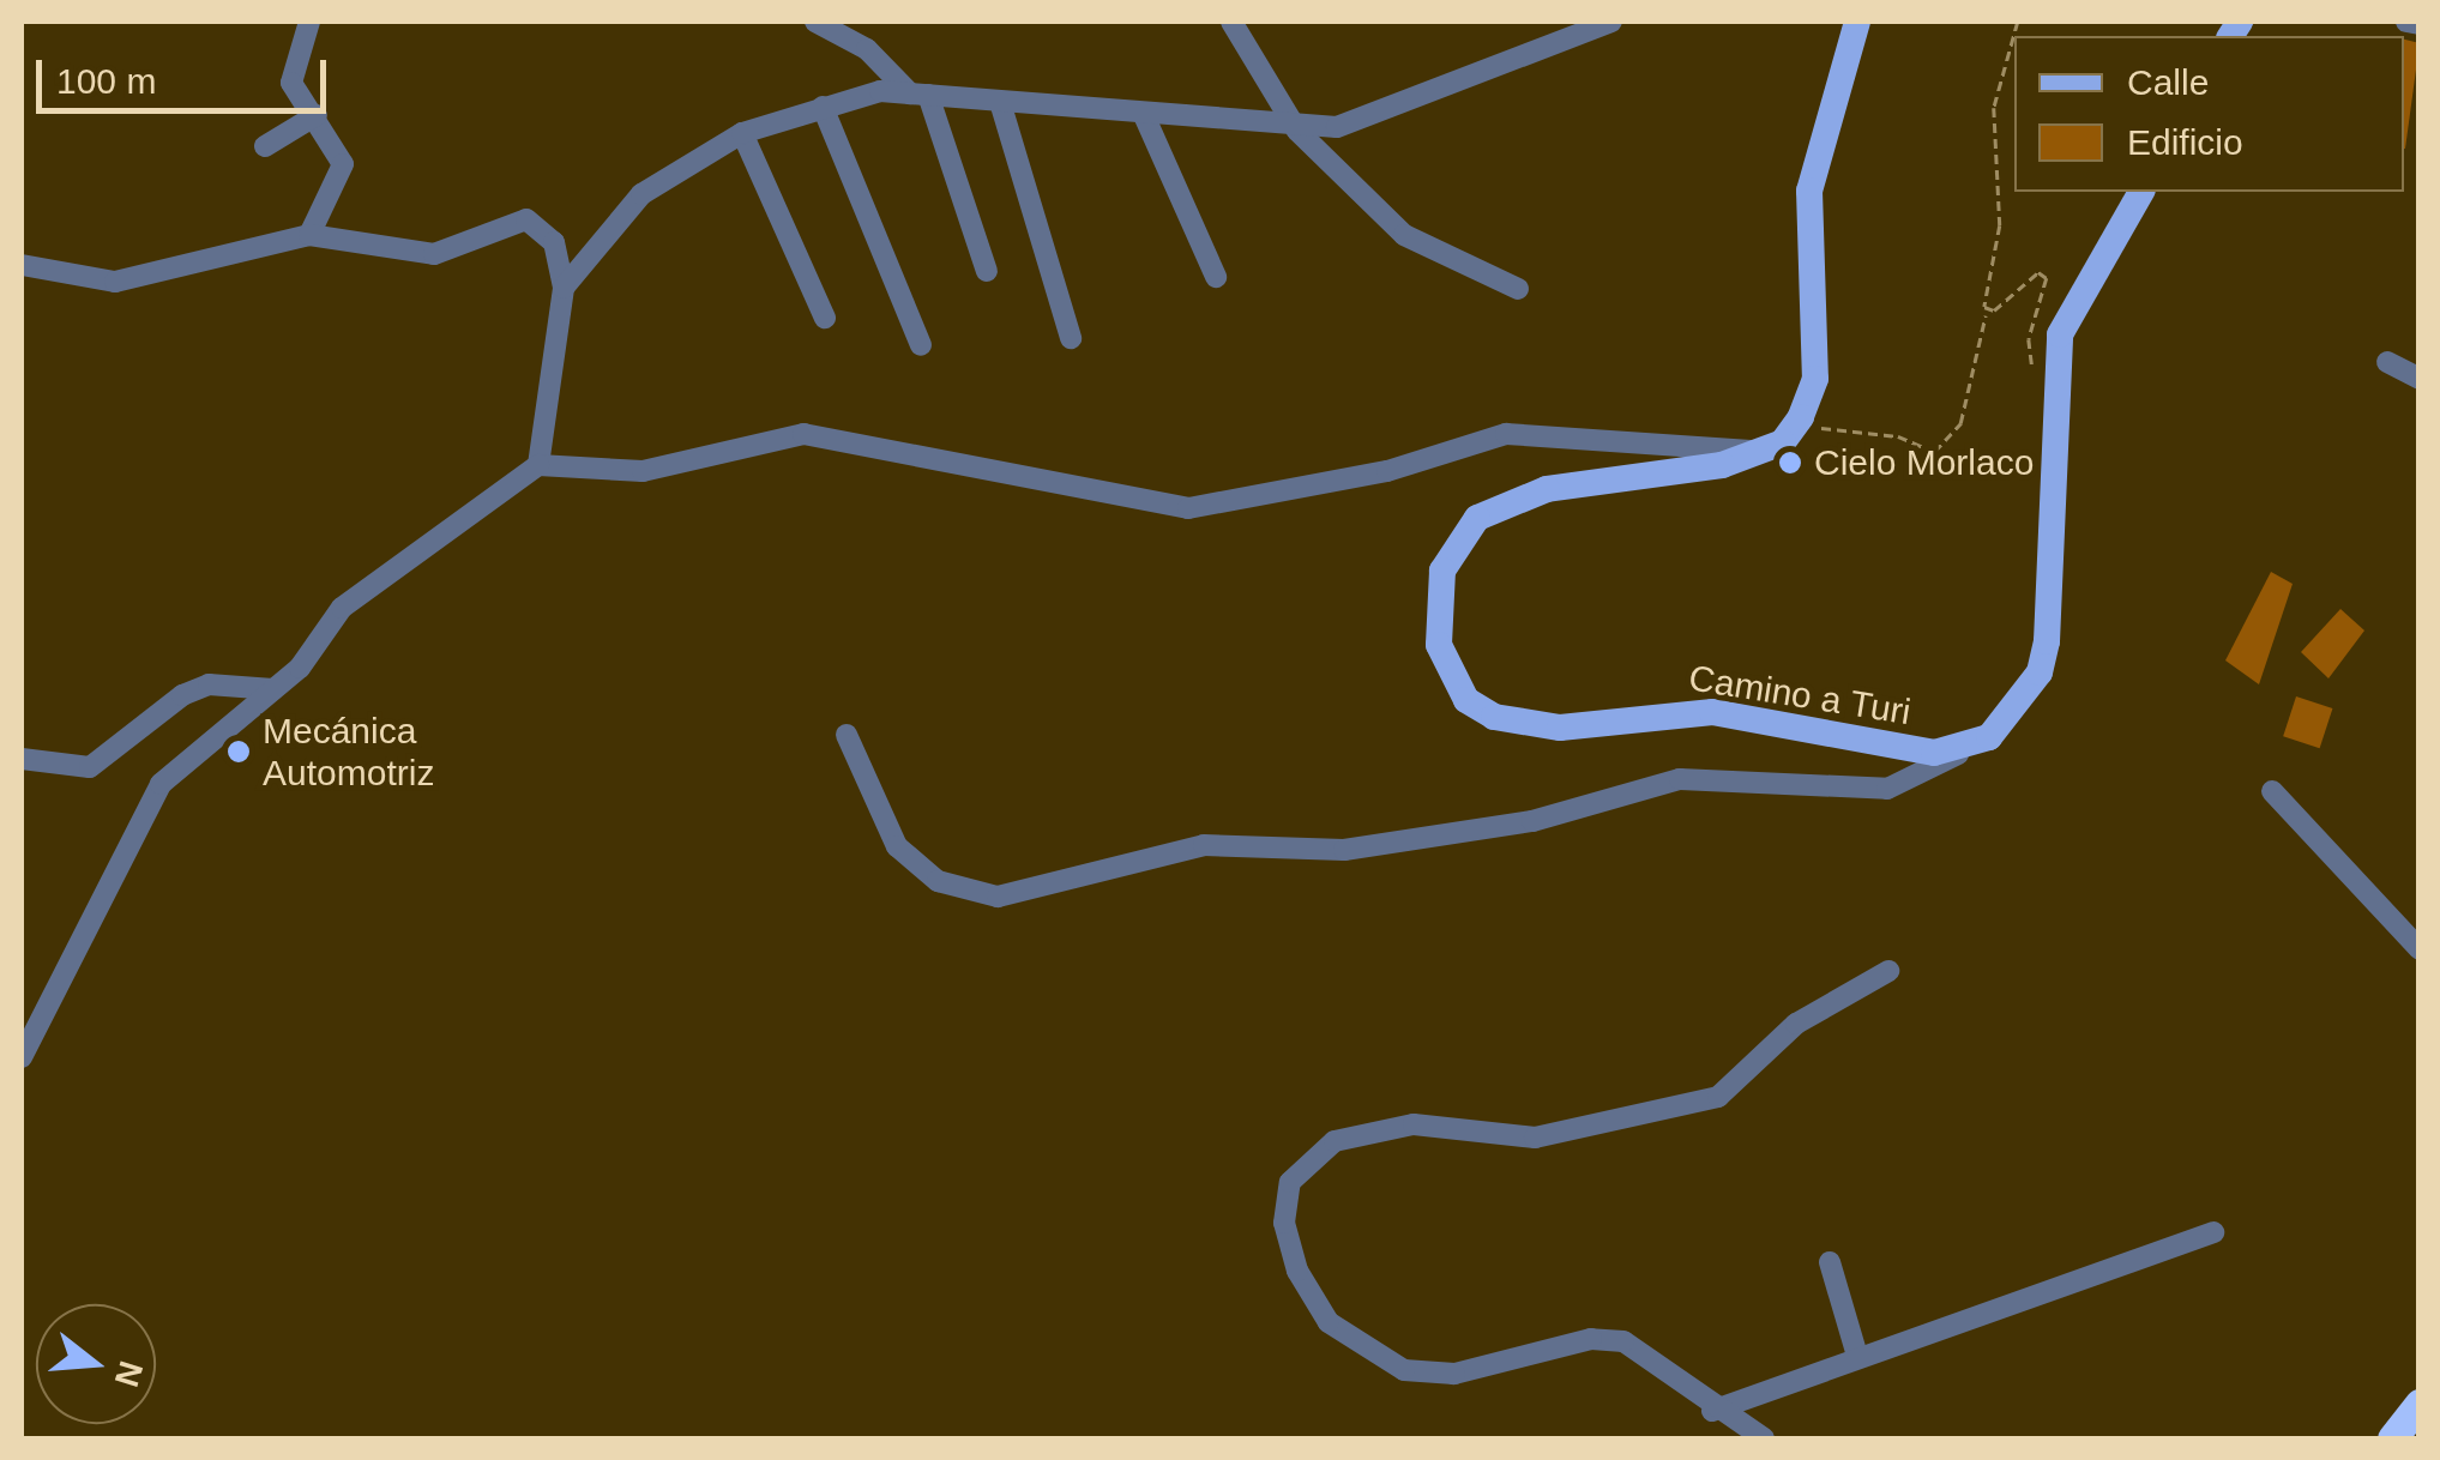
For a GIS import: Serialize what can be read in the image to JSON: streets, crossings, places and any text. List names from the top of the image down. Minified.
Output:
{"streets":{"main road":["Camino a Turi"]},"places":["Cielo Morlaco","Mecánica Automotriz"],"legend":["Calle","Edificio"],"scale_bar":"100 m","north":"right"}
